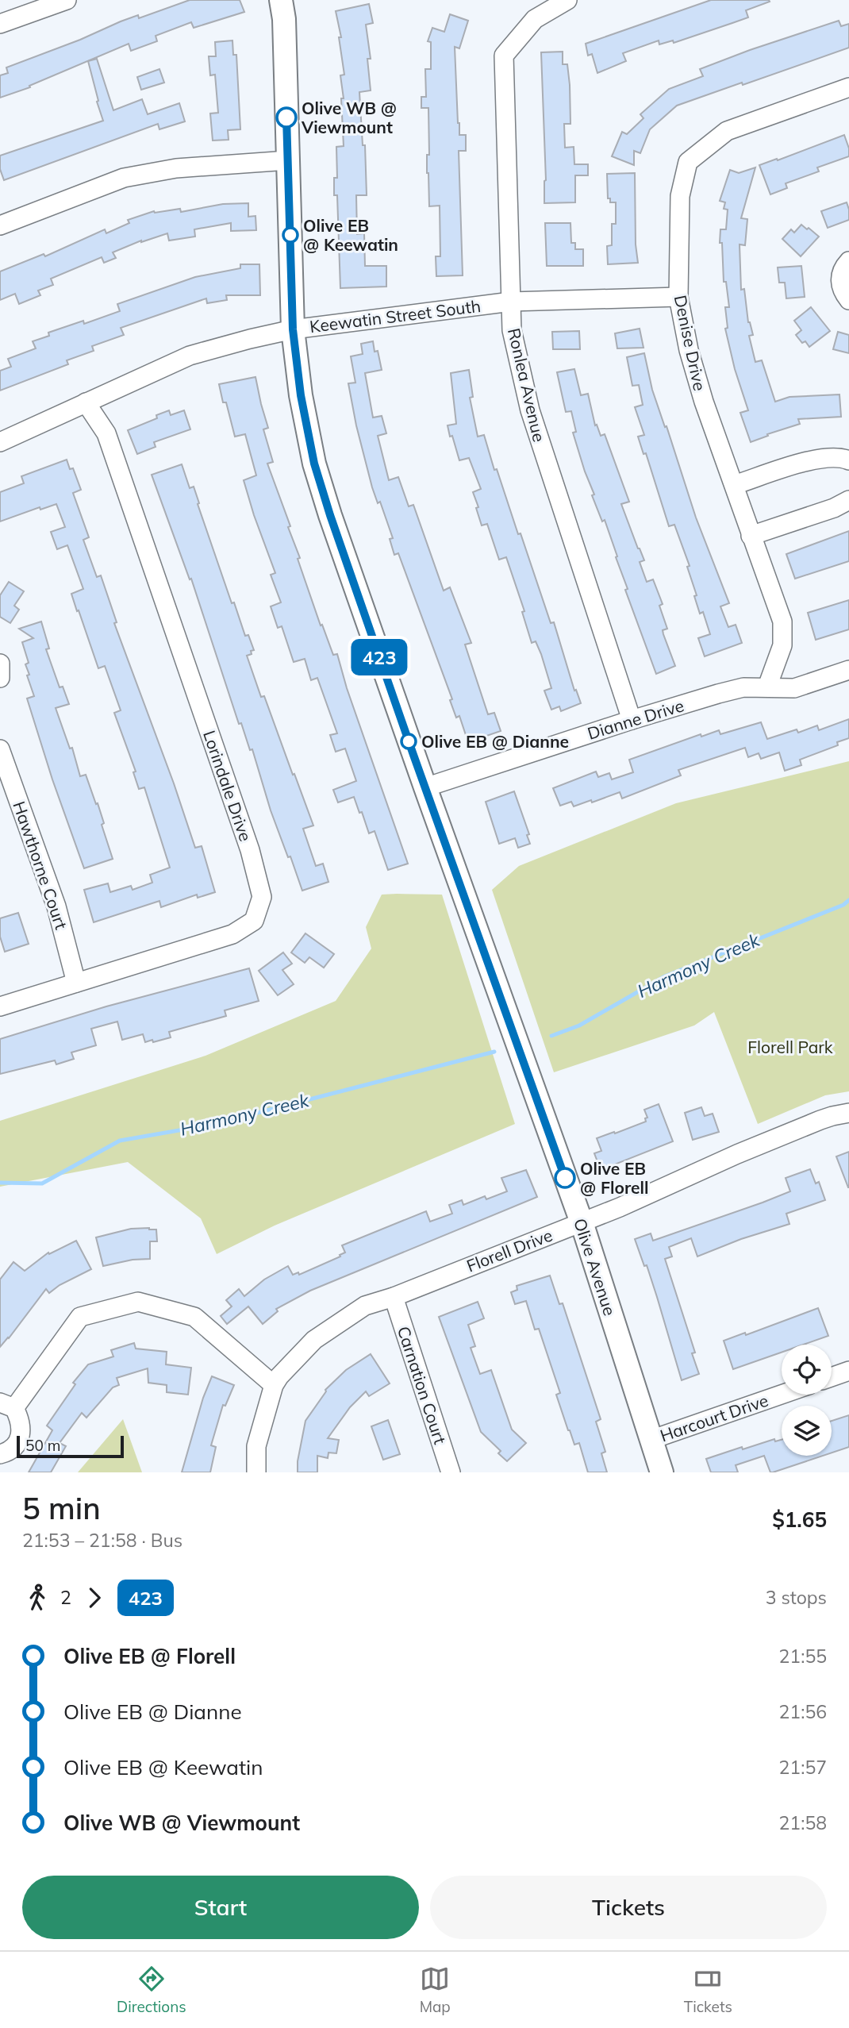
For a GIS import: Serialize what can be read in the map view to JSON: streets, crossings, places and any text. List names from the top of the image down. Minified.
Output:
{"streets":{"main road":["Olive Avenue"],"street":["Keewatin Street South","Denise Drive","Ronlea Avenue","Dianne Drive","Lorindale Drive","Hawthorne Court","Florell Drive","Carnation Court","Harcourt Drive"]},"crossings":[["Keewatin Street South","Denise Drive"],["Keewatin Street South","Ronlea Avenue"],["Keewatin Street South","Lorindale Drive"],["Keewatin Street South","Olive Avenue"],["Denise Drive","Dianne Drive"],["Ronlea Avenue","Dianne Drive"],["Dianne Drive","Olive Avenue"],["Lorindale Drive","Hawthorne Court"],["Florell Drive","Olive Avenue"],["Florell Drive","Carnation Court"],["Olive Avenue","Harcourt Drive"]],"water":["Harmony Creek"],"parks":["Florell Park"],"places":["Olive WB @ Viewmount","Olive EB @ Keewatin","Olive EB @ Dianne","Olive EB @ Florell"],"lines":["bus line 423"],"scale_bar":"50 m","page":{"on_map":"423","scale":"50 m","heading":["5 min","21:53 – 21:58 · Bus","$1.65"],"legs":["2","423","3 stops"],"list":[{"name":"Olive EB @ Florell","value":"21:55"},{"name":"Olive EB @ Dianne","value":"21:56"},{"name":"Olive EB @ Keewatin","value":"21:57"},{"name":"Olive WB @ Viewmount","value":"21:58"}],"buttons":["Start","Tickets"],"tabs":["Directions","Map","Tickets"]}}
